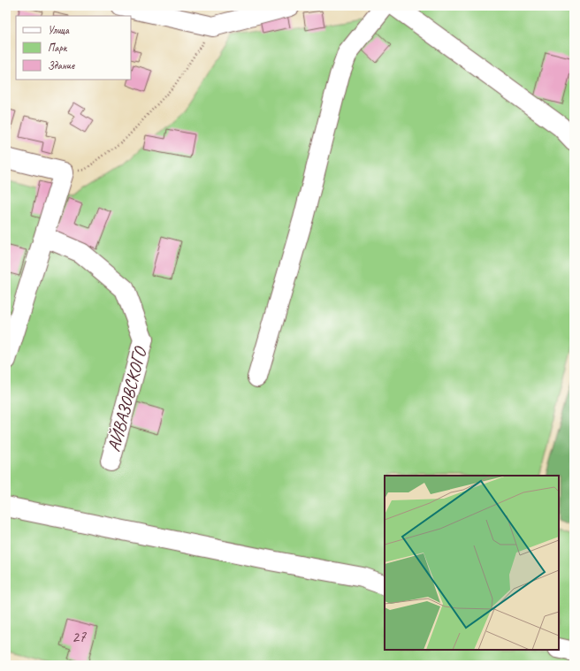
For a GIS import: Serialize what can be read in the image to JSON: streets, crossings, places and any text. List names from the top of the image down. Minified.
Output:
{"streets":{"street":["АЙВАЗОВСКОГО"]},"house_numbers":["27"],"legend":["Улица","Парк","Здание"]}
